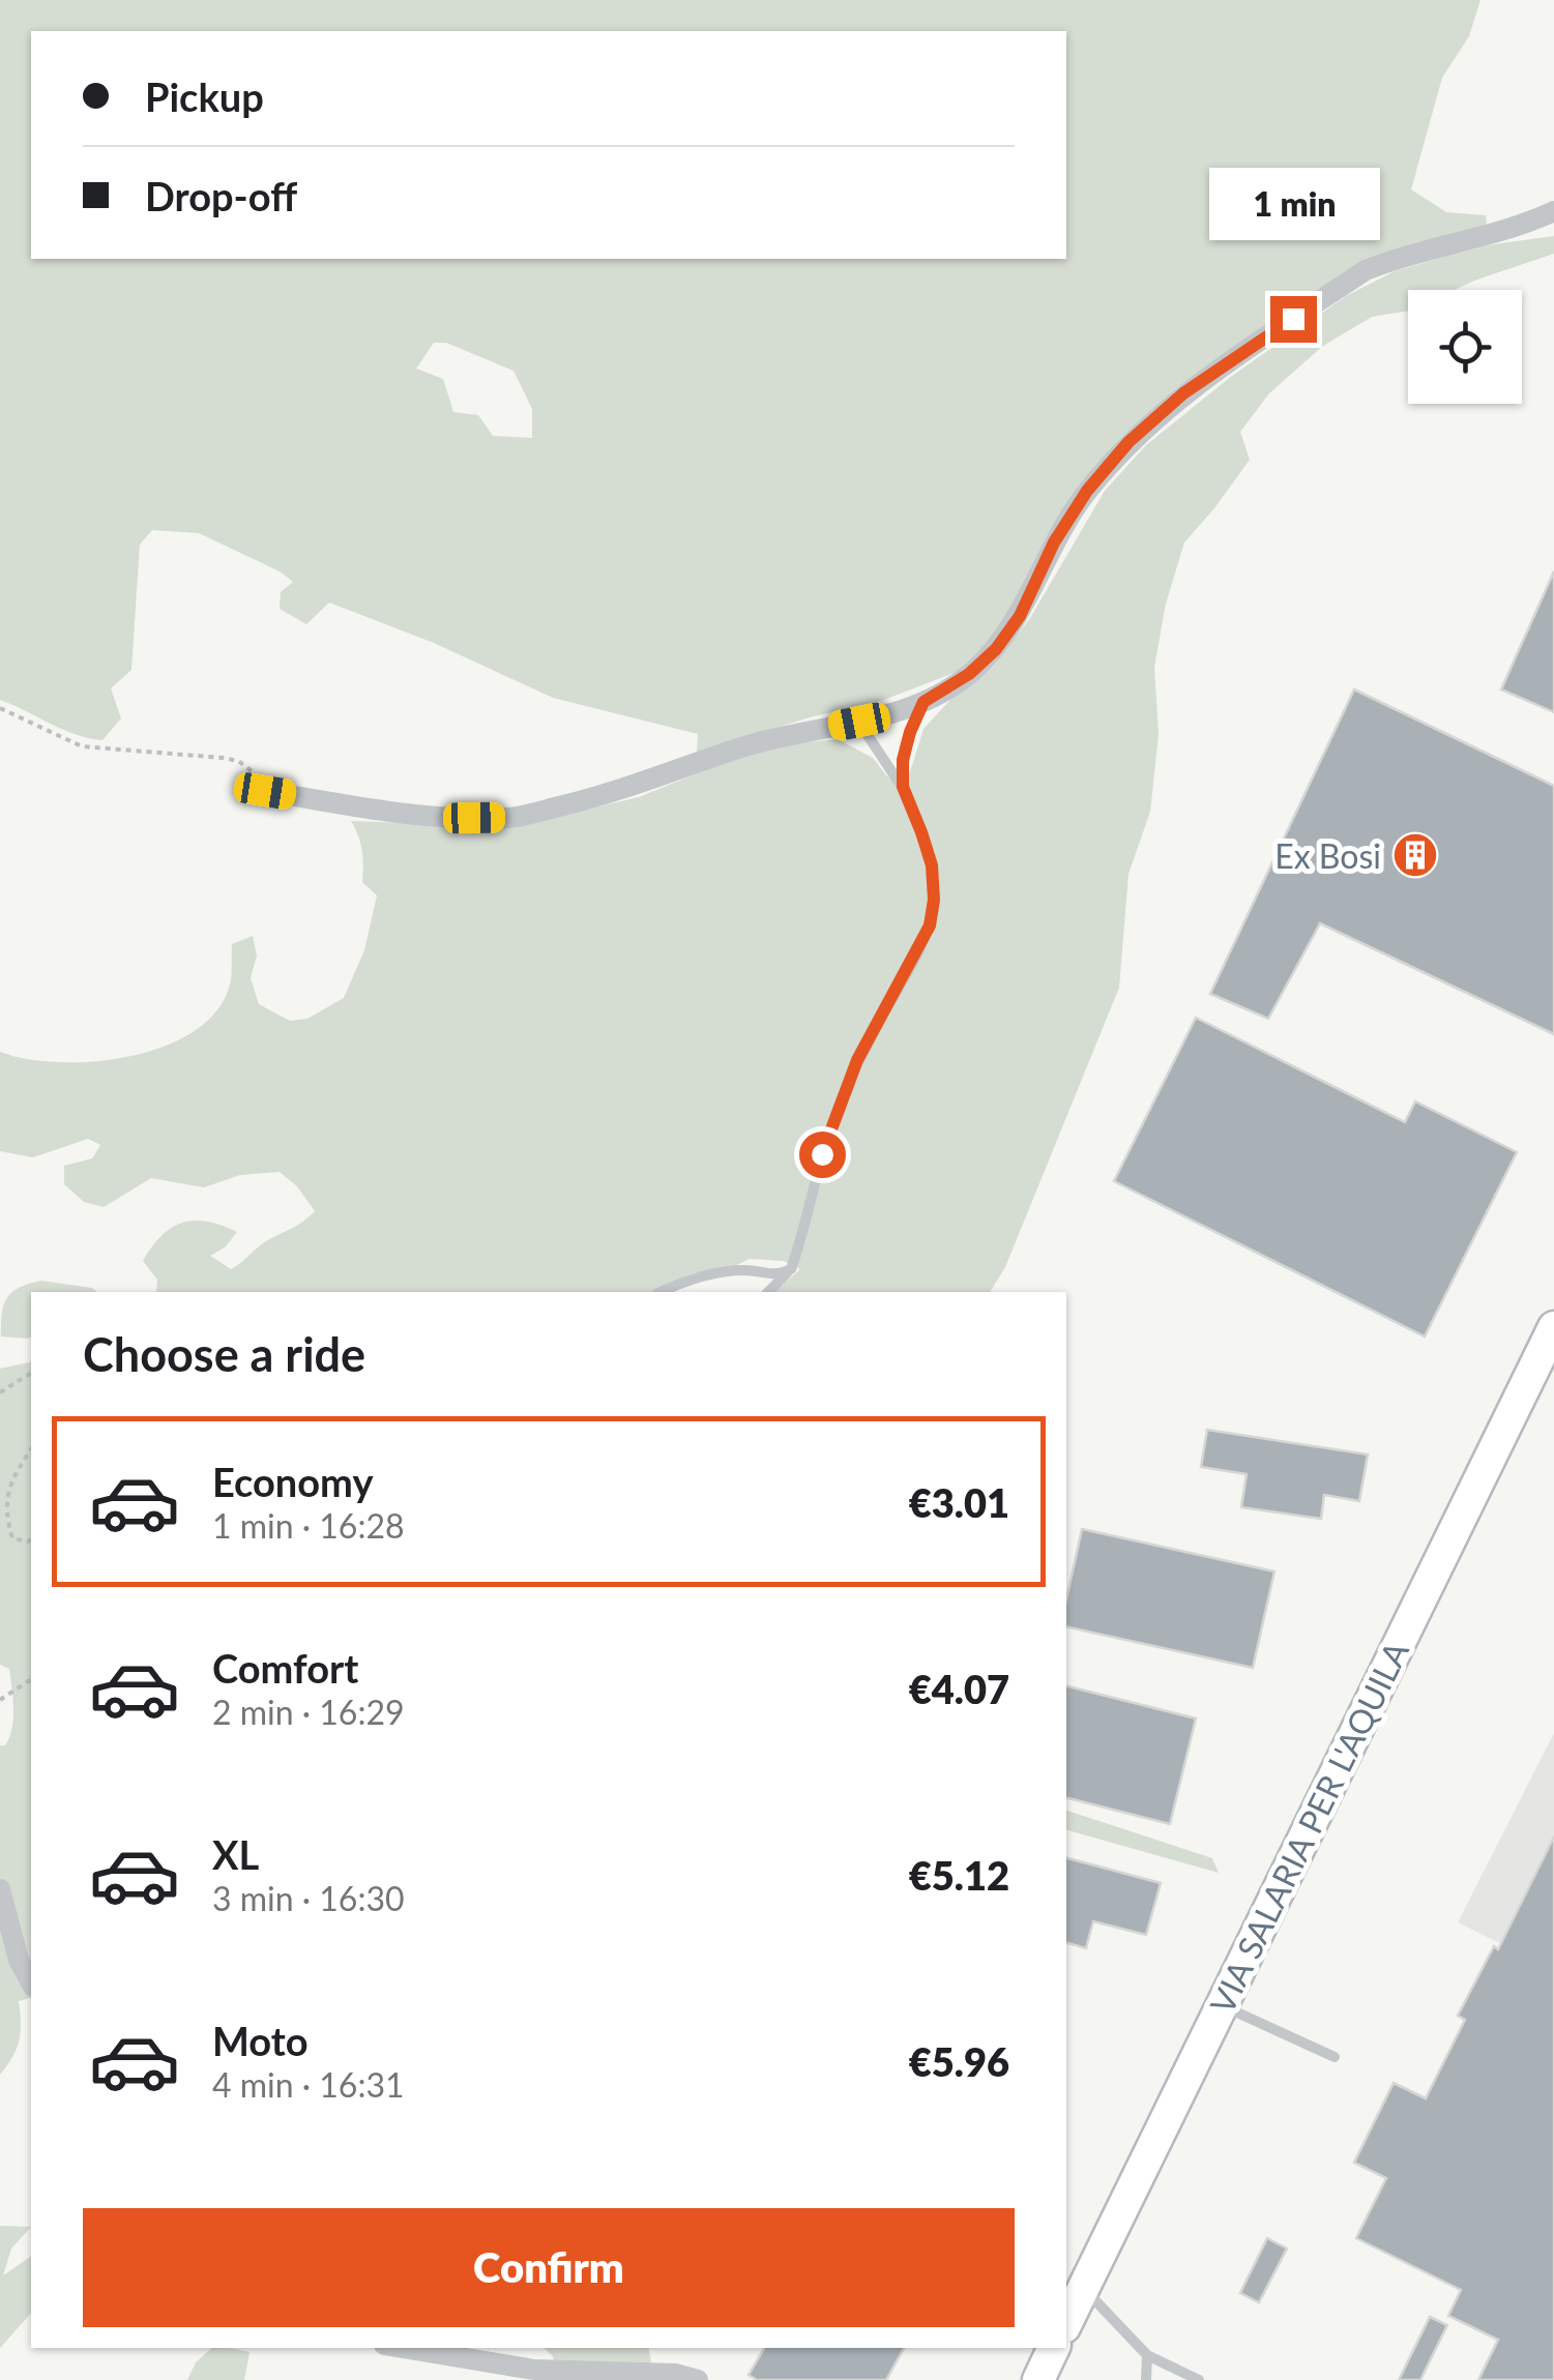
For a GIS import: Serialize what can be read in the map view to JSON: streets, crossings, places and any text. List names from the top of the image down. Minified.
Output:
{"streets":{"main road":["VIA SALARIA PER L'AQUILA"]},"places":{"building":["Ex Bosi"]},"page":{"banner":["Pickup","Drop-off"],"bubble":"1 min","heading":"Choose a ride","list":[{"name":"Economy","note":"1 min · 16:28","value":"€3.01"},{"name":"Comfort","note":"2 min · 16:29","value":"€4.07"},{"name":"XL","note":"3 min · 16:30","value":"€5.12"},{"name":"Moto","note":"4 min · 16:31","value":"€5.96"}],"buttons":"Confirm"}}
